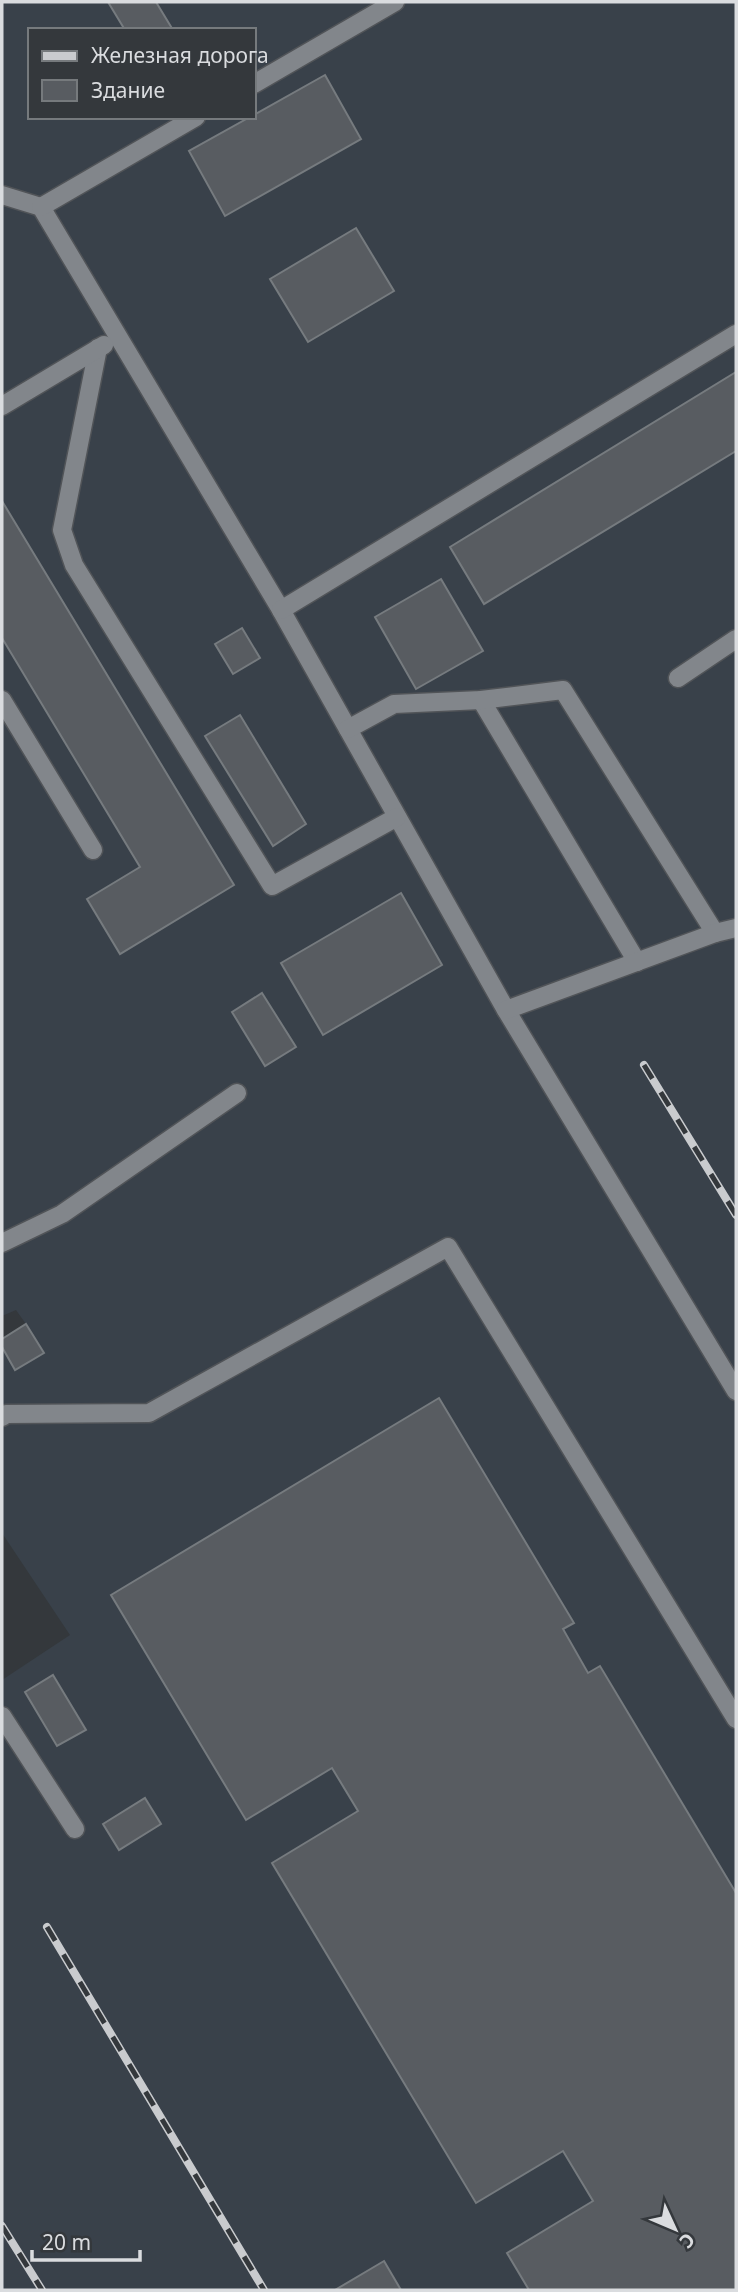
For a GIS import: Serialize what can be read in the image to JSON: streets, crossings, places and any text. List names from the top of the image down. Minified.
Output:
{"legend":["Железная дорога","Здание"],"scale_bar":"20 m","north":"bottom right"}
